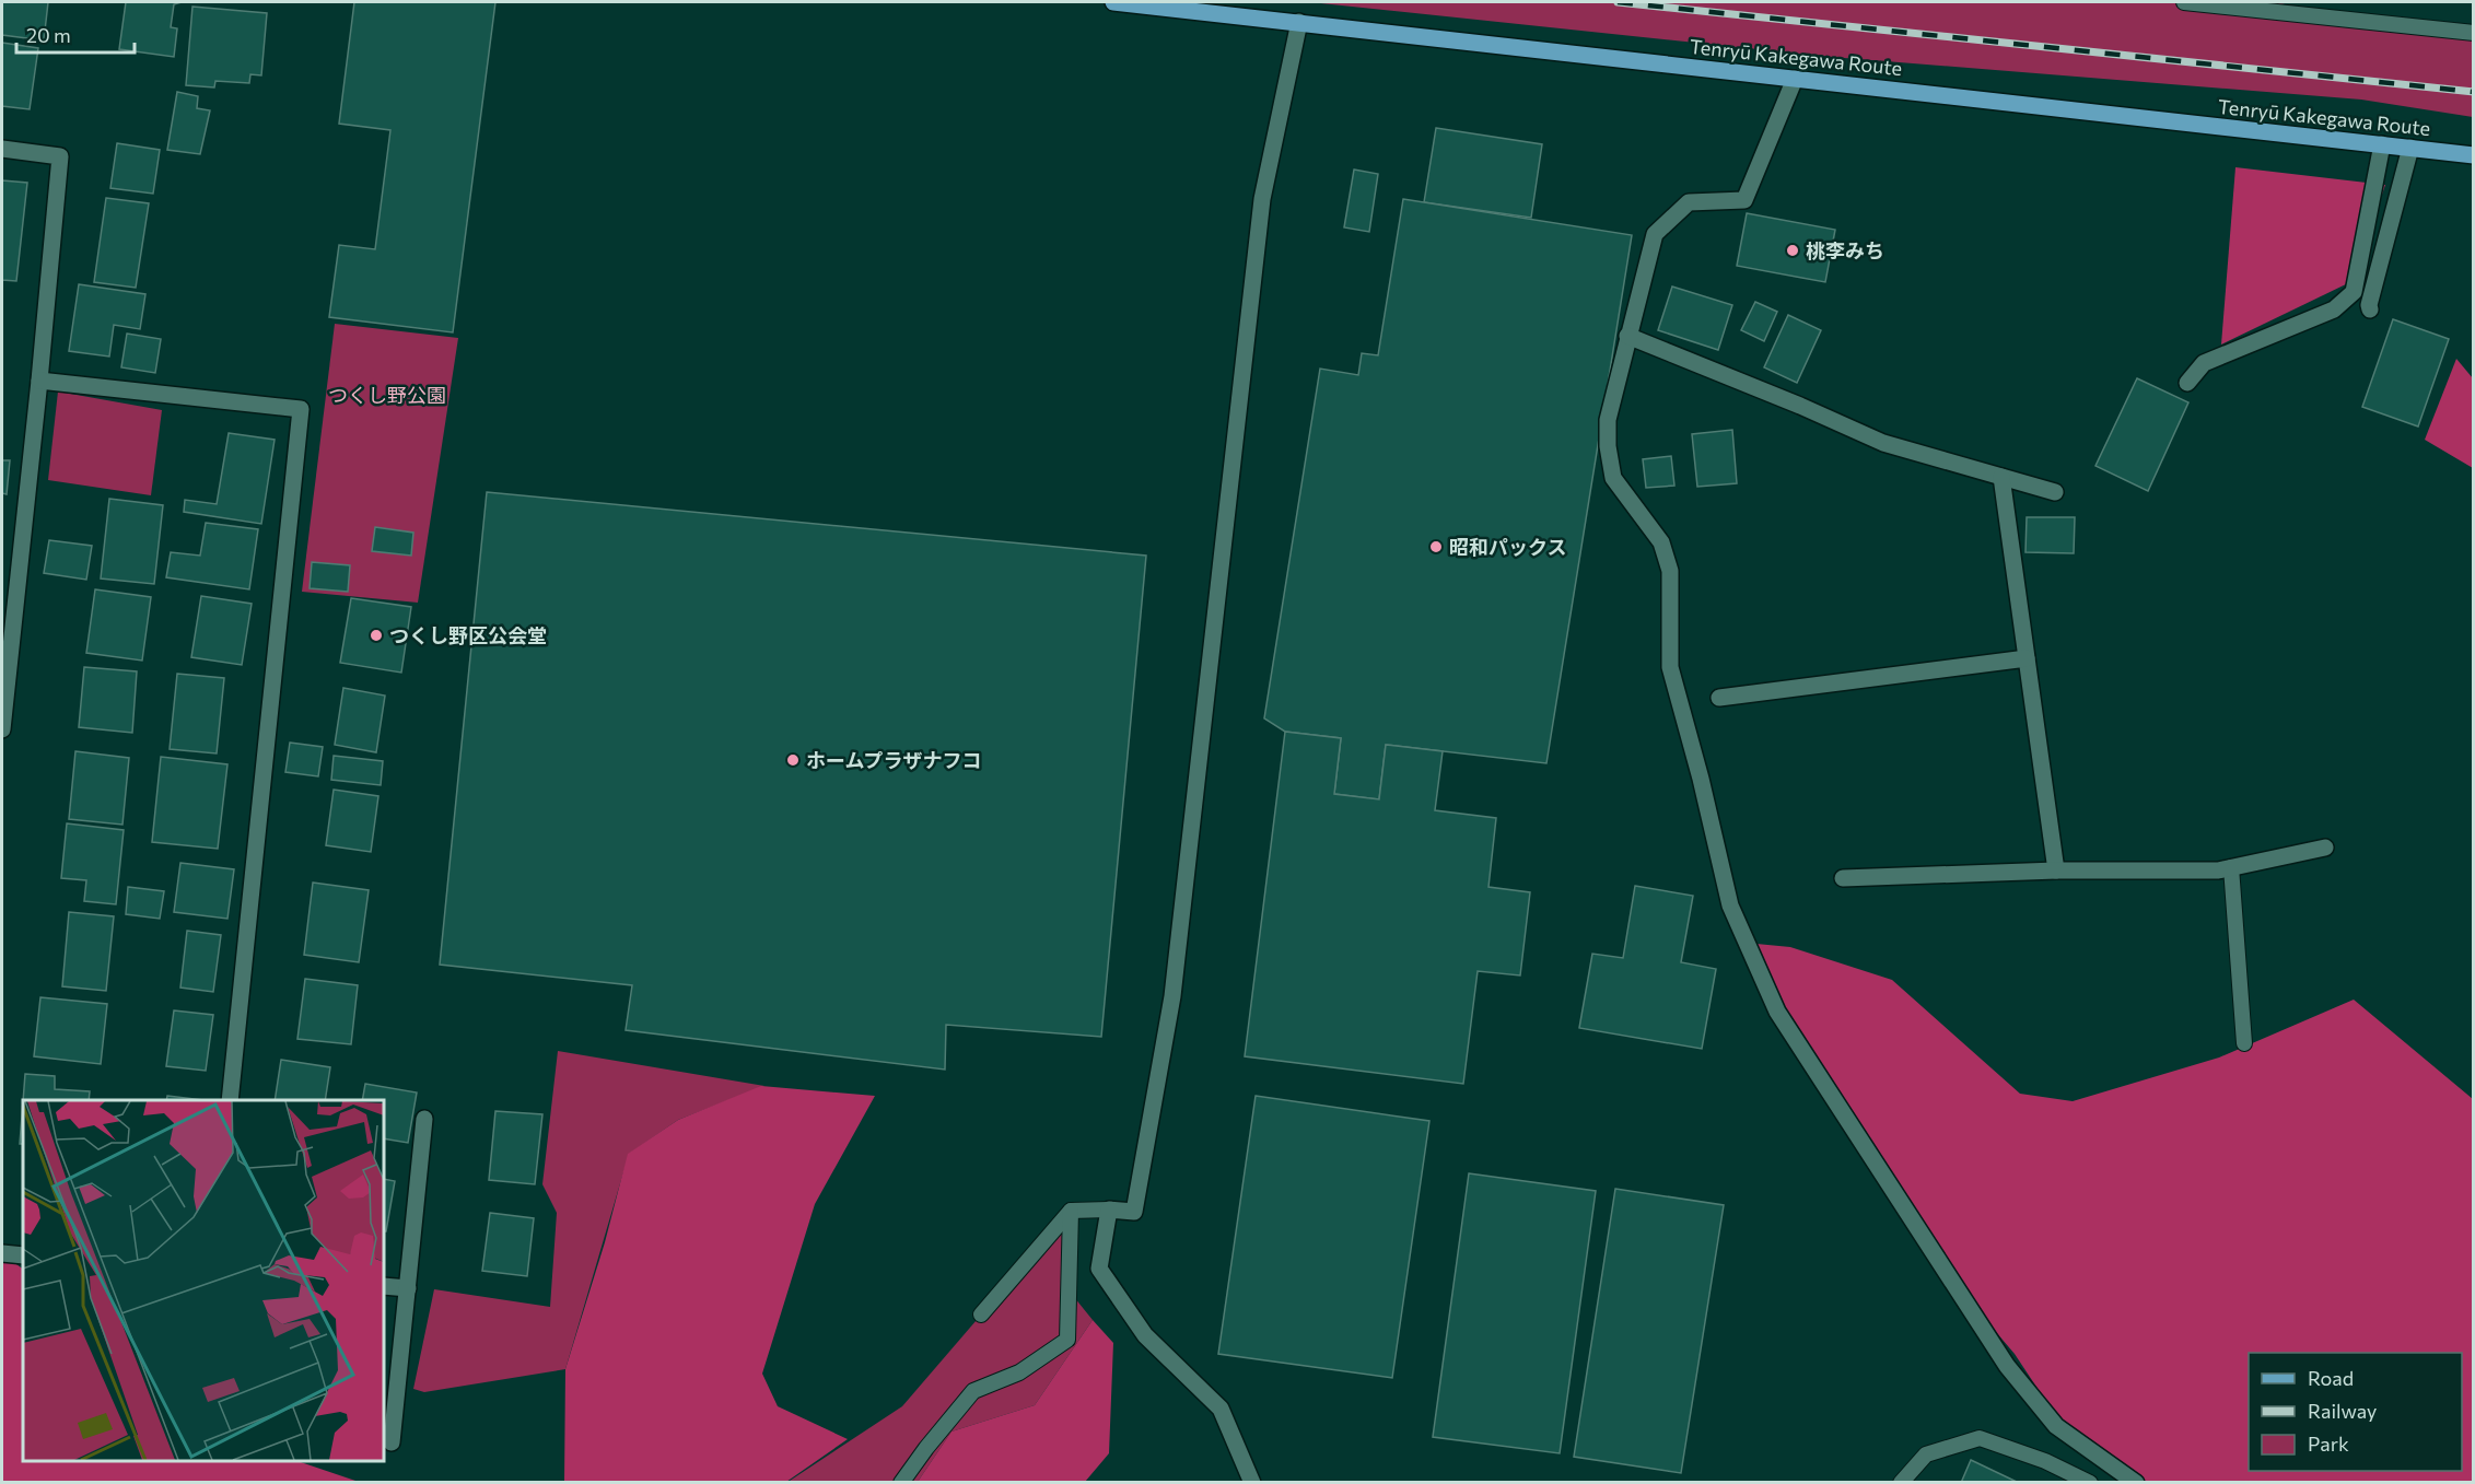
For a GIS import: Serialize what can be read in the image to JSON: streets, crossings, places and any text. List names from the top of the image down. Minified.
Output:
{"streets":{"main road":["Tenryū Kakegawa Route"]},"parks":["つくし野公園"],"places":["桃李みち","昭和パックス","つくし野区公会堂","ホームプラザナフコ"],"legend":["Road","Railway","Park"],"scale_bar":"20 m"}
